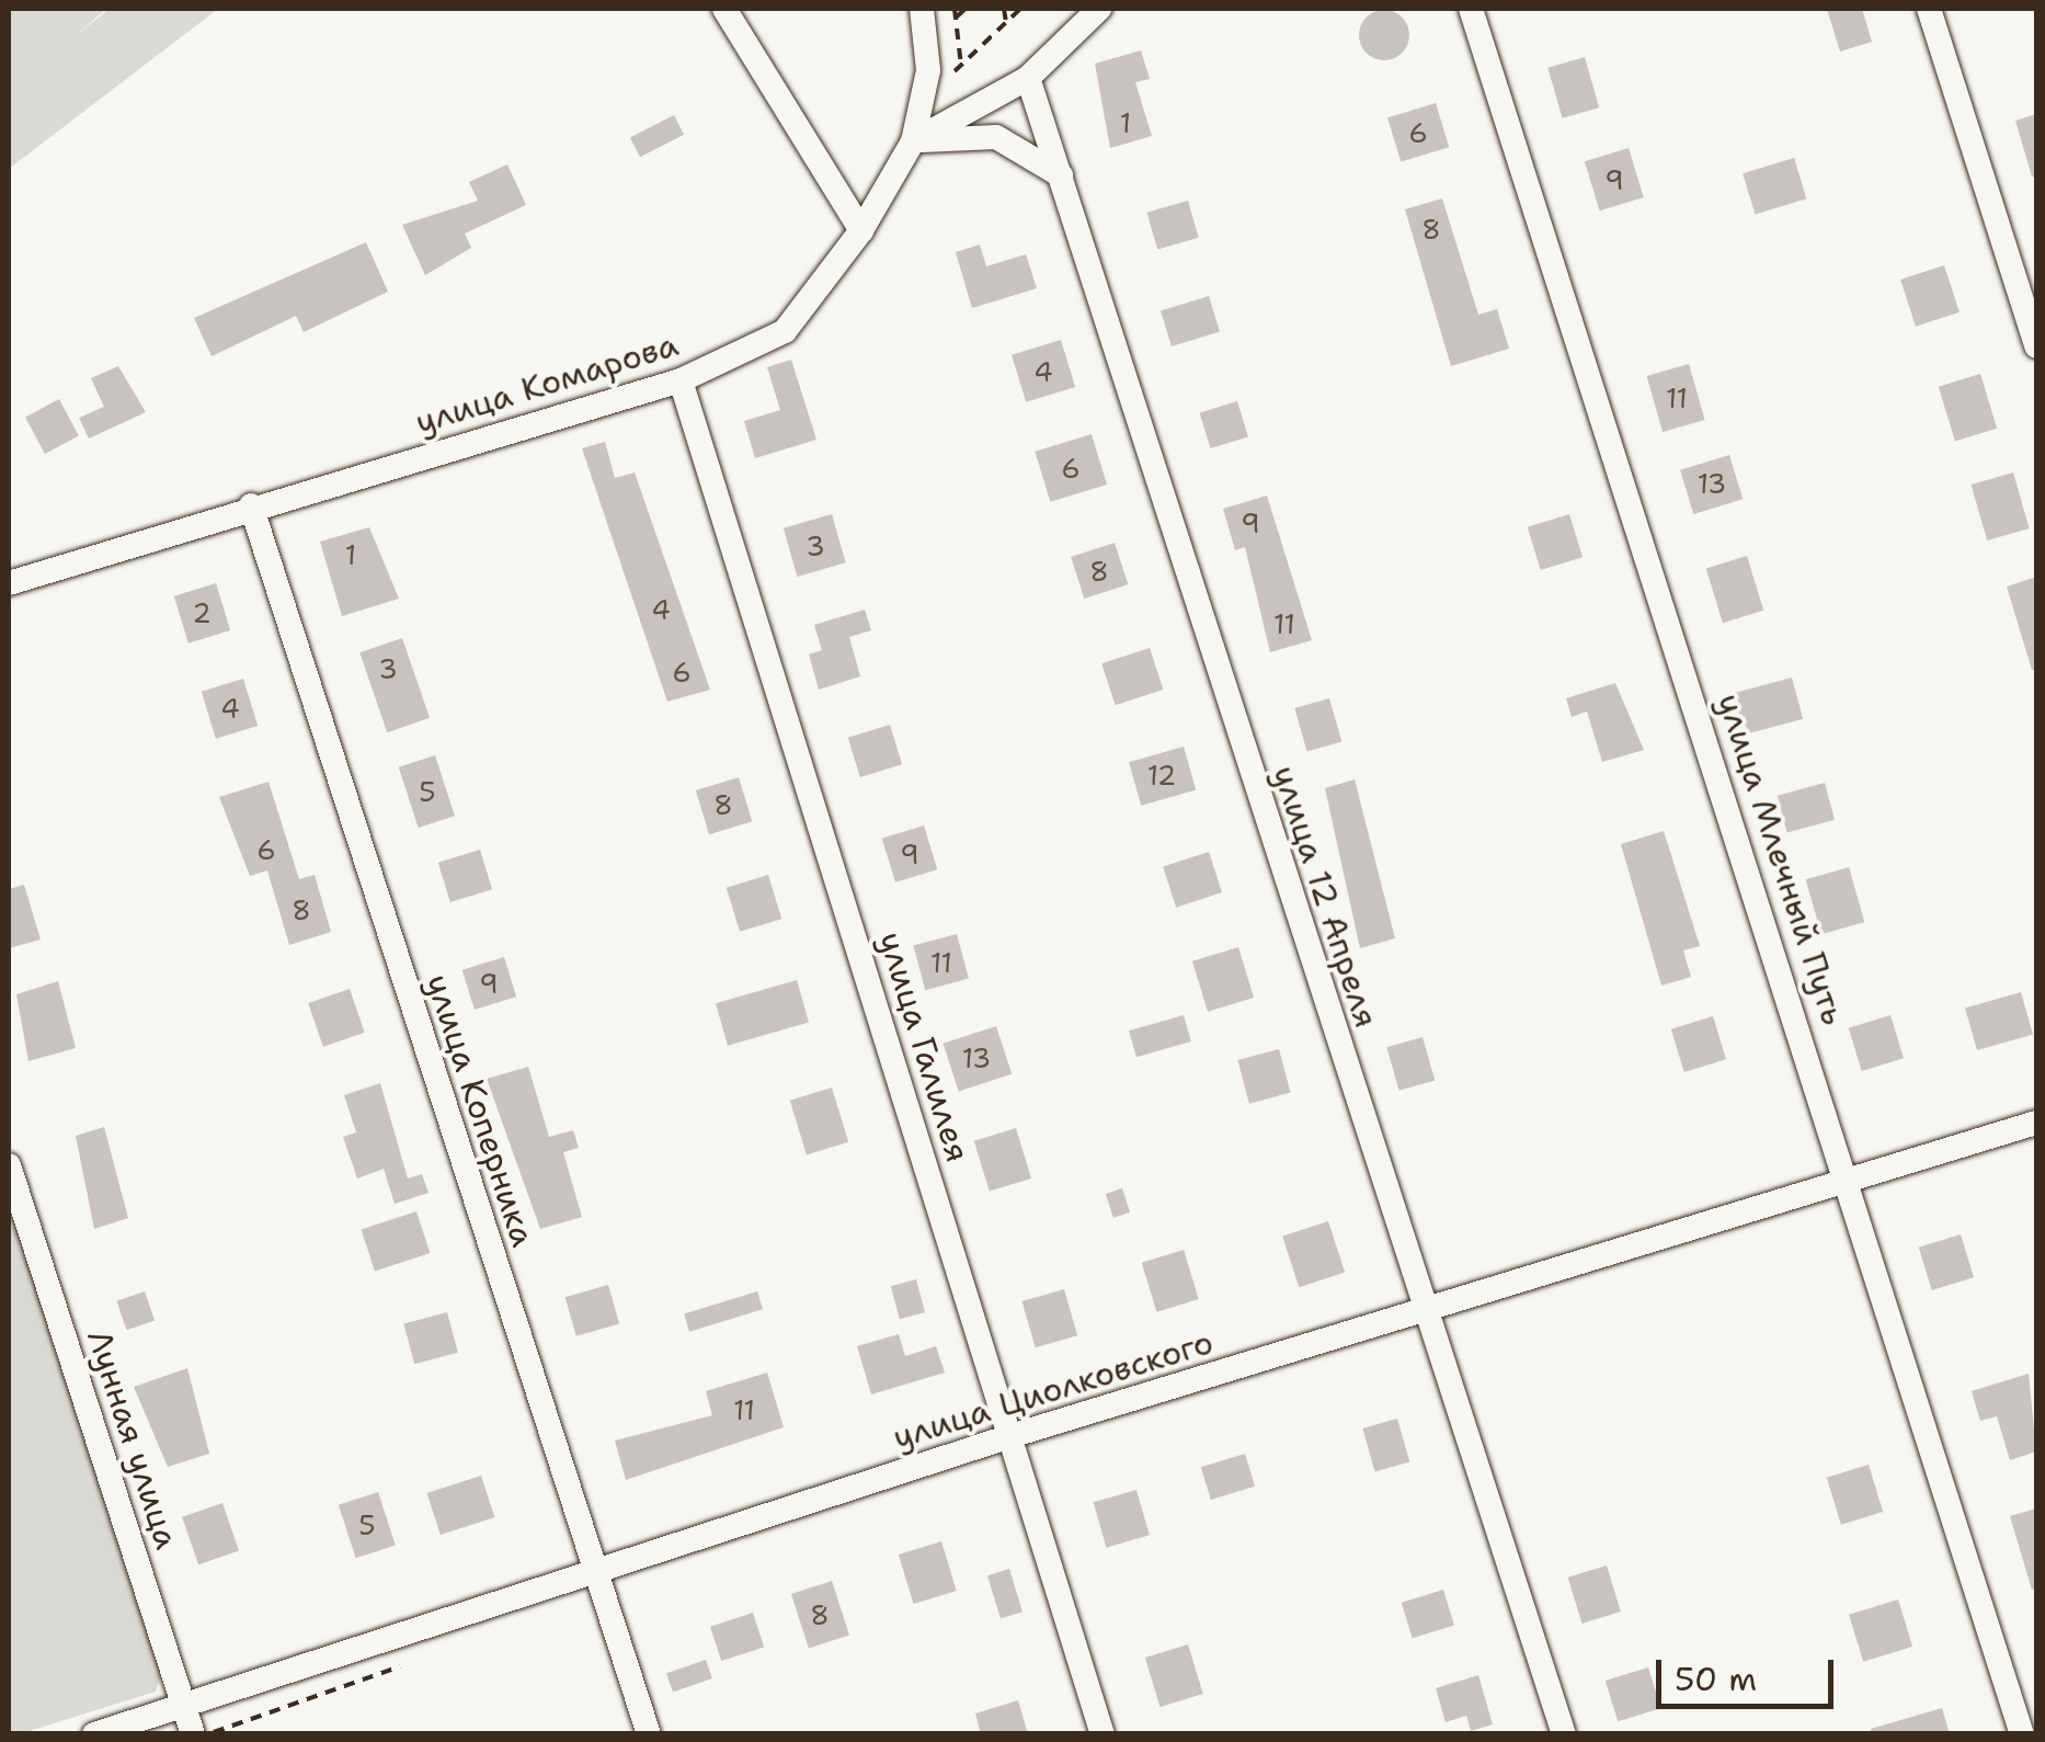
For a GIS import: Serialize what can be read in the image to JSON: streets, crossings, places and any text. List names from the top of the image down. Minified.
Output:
{"streets":{"street":["улица Комарова","улица Млечный Путь","улица 12 Апреля","улица Галилея","улица Коперника","улица Циолковского","Лунная улица"]},"crossings":[["улица Комарова","улица Галилея"],["улица Комарова","улица Коперника"],["улица Млечный Путь","улица Циолковского"],["улица 12 Апреля","улица Циолковского"],["улица Галилея","улица Циолковского"],["улица Коперника","улица Циолковского"],["улица Циолковского","Лунная улица"]],"house_numbers":["1","6","9","8","4","11","6","13","9","3","1","8","4","2","11","3","6","4","12","5","8","6","9","8","11","9","13","11","5","8"],"scale_bar":"50 m"}
